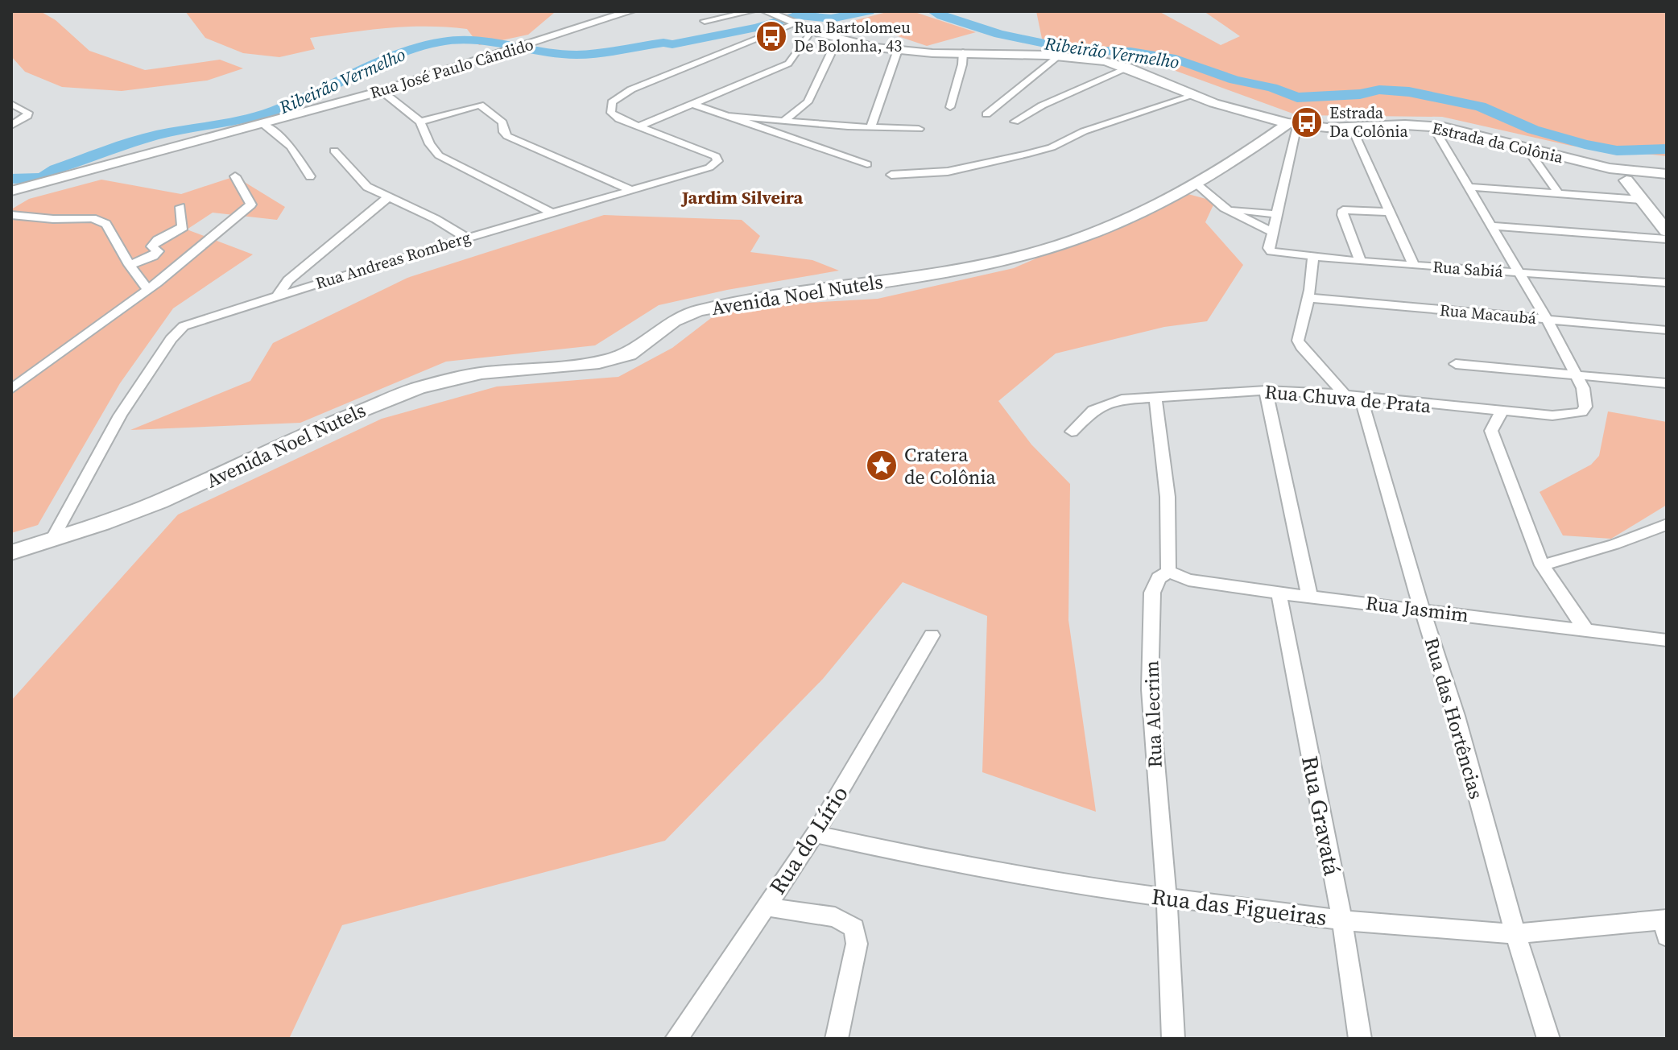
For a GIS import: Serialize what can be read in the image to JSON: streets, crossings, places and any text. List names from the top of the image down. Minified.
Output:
{"streets":{"street":["Rua José Paulo Cândido","Estrada da Colônia","Rua Andreas Romberg","Rua Sabiá","Avenida Noel Nutels","Rua Macaubá","Rua Chuva de Prata","Rua Jasmim","Rua Alecrim","Rua das Hortências","Rua Gravatá","Rua do Lírio","Rua das Figueiras"]},"crossings":[["Estrada da Colônia","Avenida Noel Nutels"],["Rua Andreas Romberg","Avenida Noel Nutels"],["Rua Chuva de Prata","Rua das Hortências"],["Rua Jasmim","Rua Alecrim"],["Rua Jasmim","Rua das Hortências"],["Rua Jasmim","Rua Gravatá"],["Rua Alecrim","Rua das Figueiras"],["Rua das Hortências","Rua das Figueiras"],["Rua Gravatá","Rua das Figueiras"],["Rua do Lírio","Rua das Figueiras"]],"districts":["Jardim Silveira"],"water":["Ribeirão Vermelho"],"places":{"bus stop":["Rua Bartolomeu De Bolonha, 43","Estrada Da Colônia"],"place":["Cratera de Colônia"]}}
